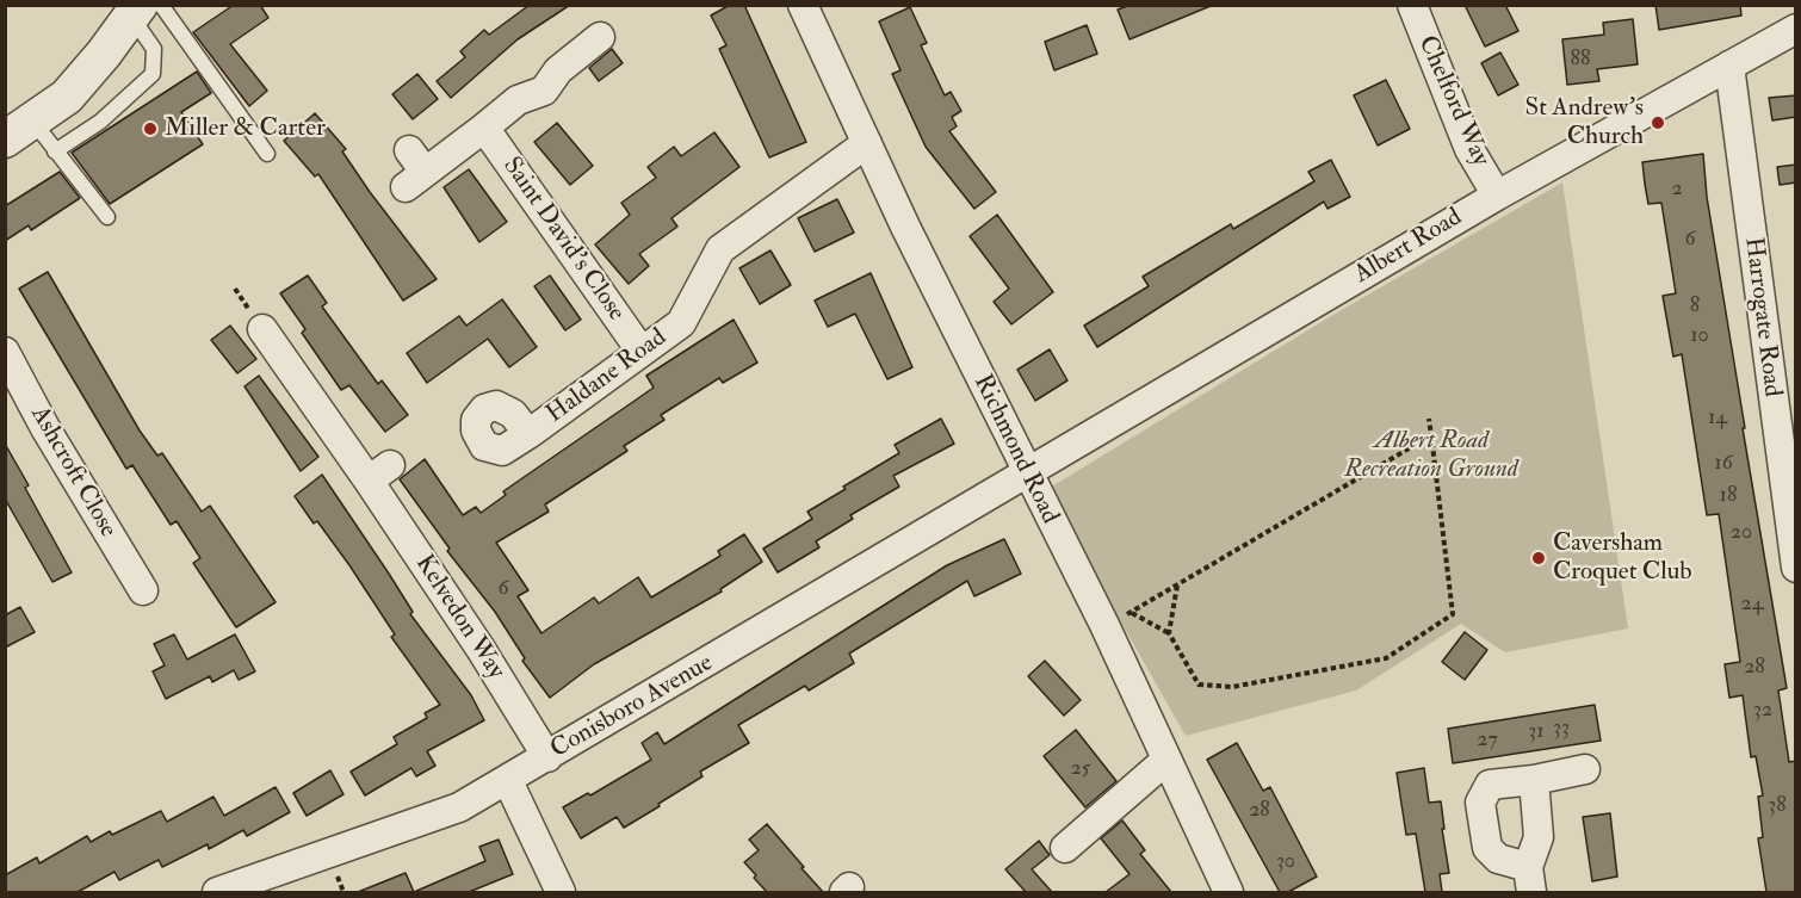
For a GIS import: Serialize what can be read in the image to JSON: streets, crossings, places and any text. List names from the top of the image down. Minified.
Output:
{"streets":{"street":["Chelford Way","Saint David's Close","Albert Road","Harrogate Road","Haldane Road","Richmond Road","Ashcroft Close","Kelvedon Way","Conisboro Avenue"]},"crossings":[["Chelford Way","Albert Road"],["Saint David's Close","Haldane Road"],["Albert Road","Harrogate Road"],["Albert Road","Richmond Road"],["Albert Road","Conisboro Avenue"],["Haldane Road","Richmond Road"],["Richmond Road","Conisboro Avenue"],["Kelvedon Way","Conisboro Avenue"]],"parks":["Albert Road Recreation Ground"],"places":["St Andrew's Church","Miller & Carter","Caversham Croquet Club"],"house_numbers":["88","2","6","8","10","14","16","18","20","6","24","28","32","33","31","27","25","38","28","30"]}
